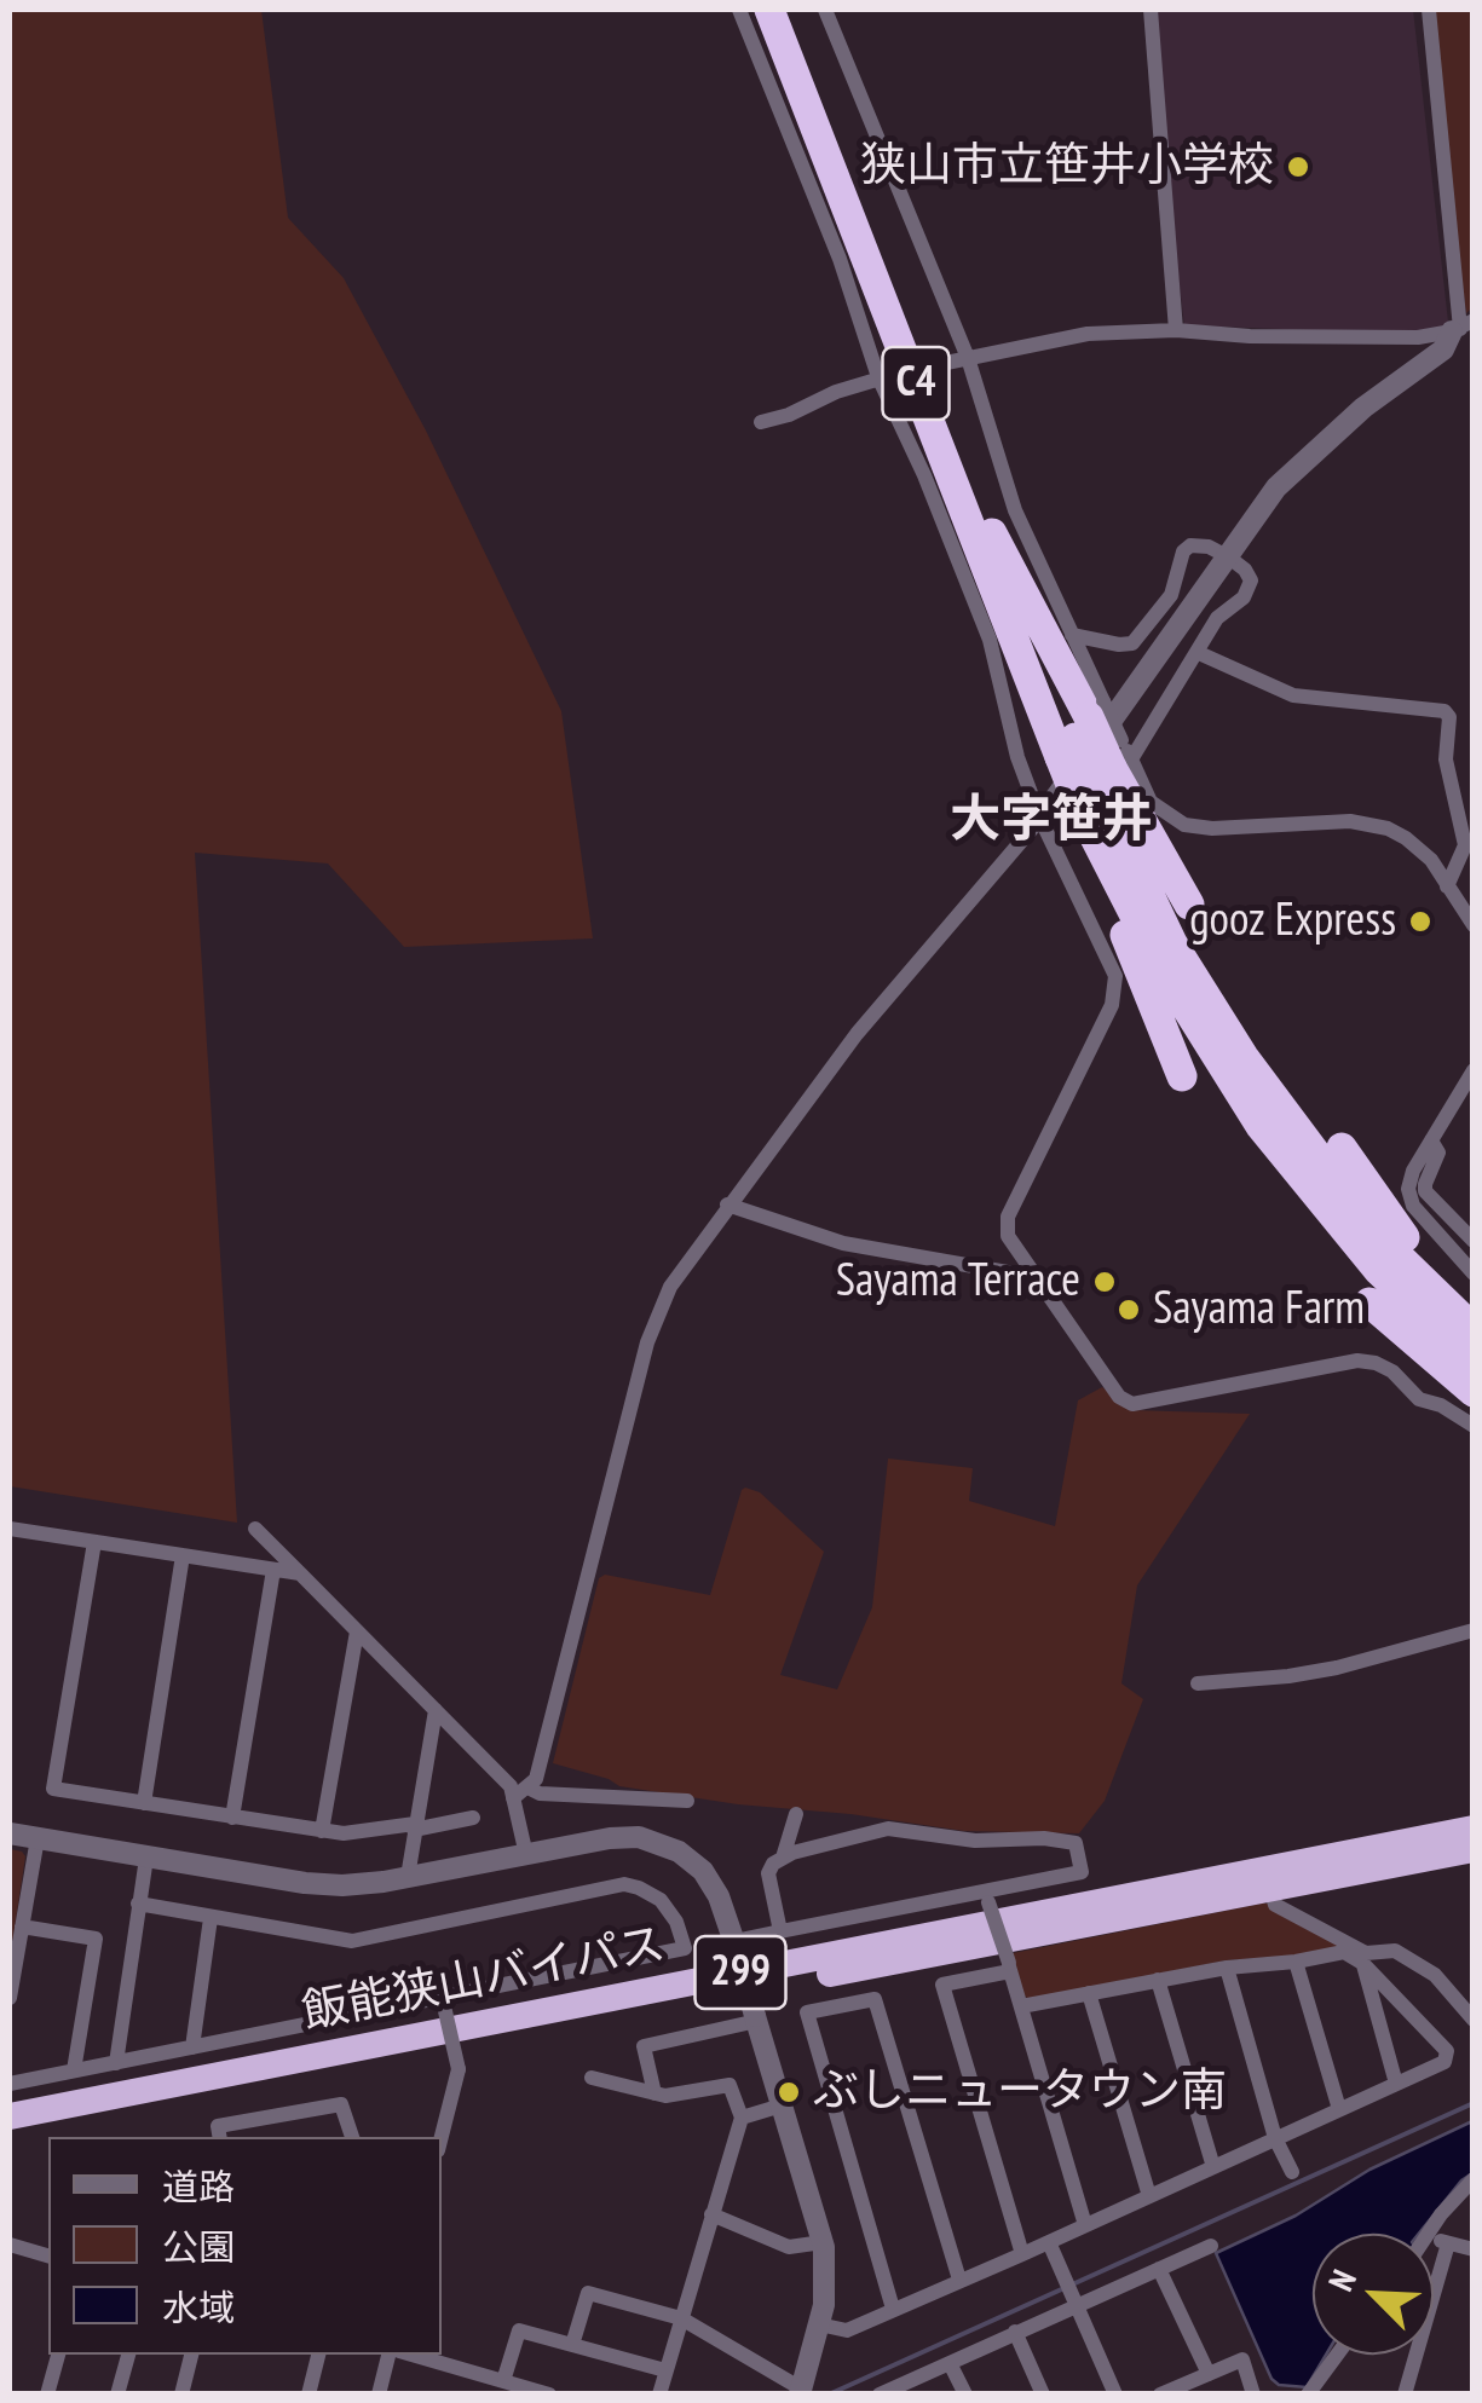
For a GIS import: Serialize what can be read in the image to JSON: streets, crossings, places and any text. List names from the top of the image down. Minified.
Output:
{"streets":{"highway":["C4","299","飯能狭山バイパス"]},"districts":["大字笹井"],"places":["狭山市立笹井小学校","gooz Express","Sayama Terrace","Sayama Farm","ぶしニュータウン南"],"legend":["道路","公園","水域"],"north":"top left"}
